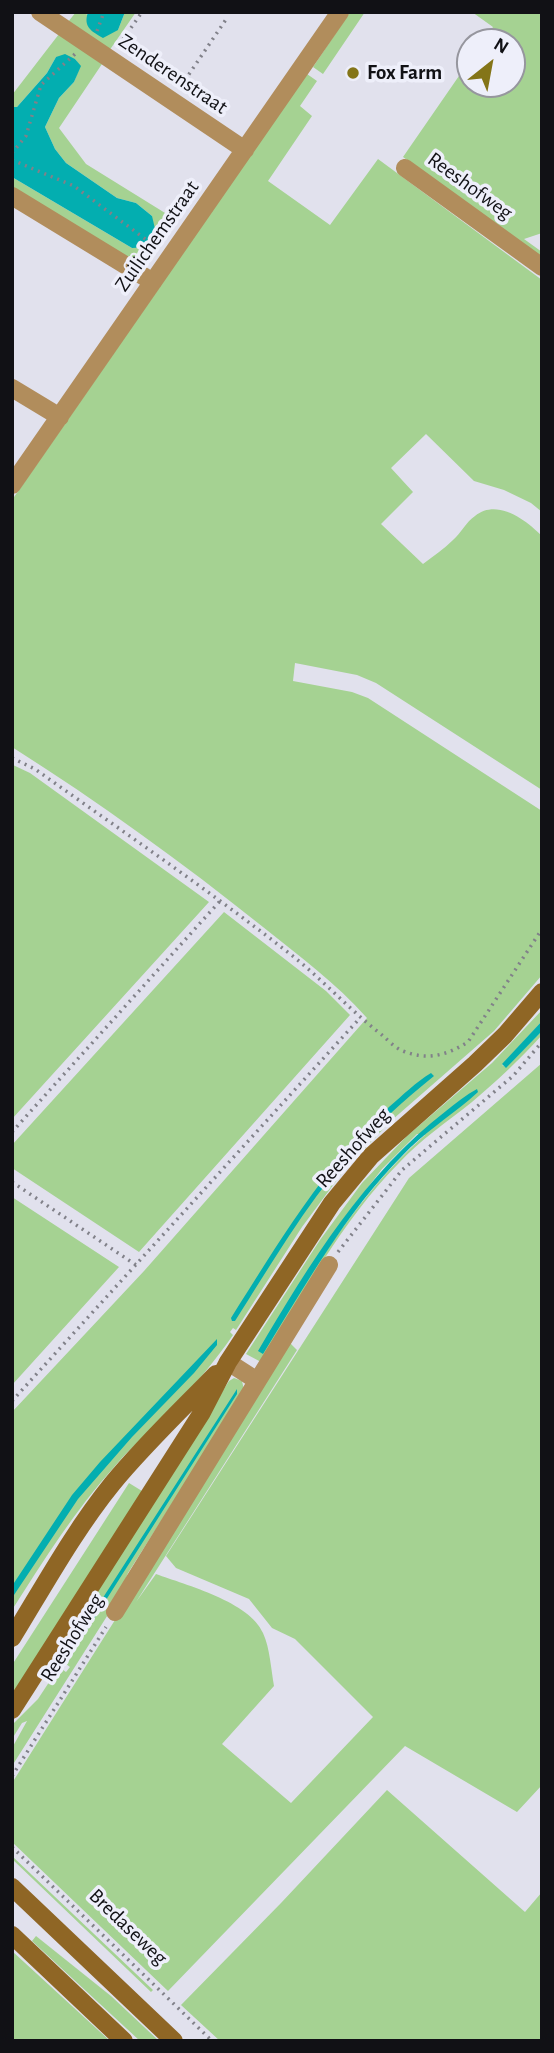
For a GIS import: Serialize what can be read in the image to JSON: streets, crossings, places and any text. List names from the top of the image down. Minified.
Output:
{"streets":{"street":["Zenderenstraat","Reeshofweg","Zuilichemstraat"],"path":["Bredaseweg"]},"crossings":[["Zenderenstraat","Zuilichemstraat"]],"places":["Fox Farm"],"north":"top right"}
